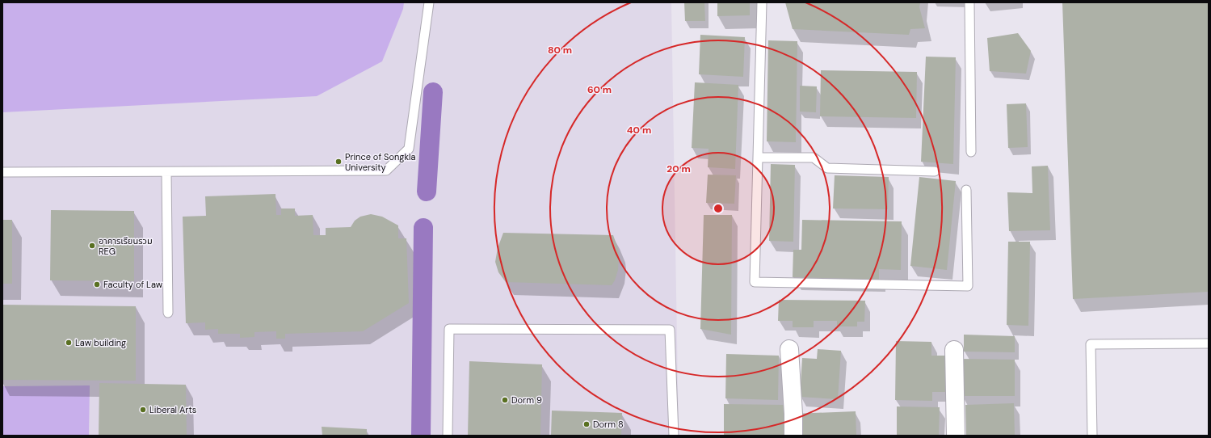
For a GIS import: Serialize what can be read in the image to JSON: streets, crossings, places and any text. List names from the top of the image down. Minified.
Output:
{"places":["Prince of Songkla University","อาคารเรียนรวม REG","Faculty of Law","Law building","Dorm 9","Liberal Arts","Dorm 8"],"rings":["80 m","60 m","40 m","20 m"]}
